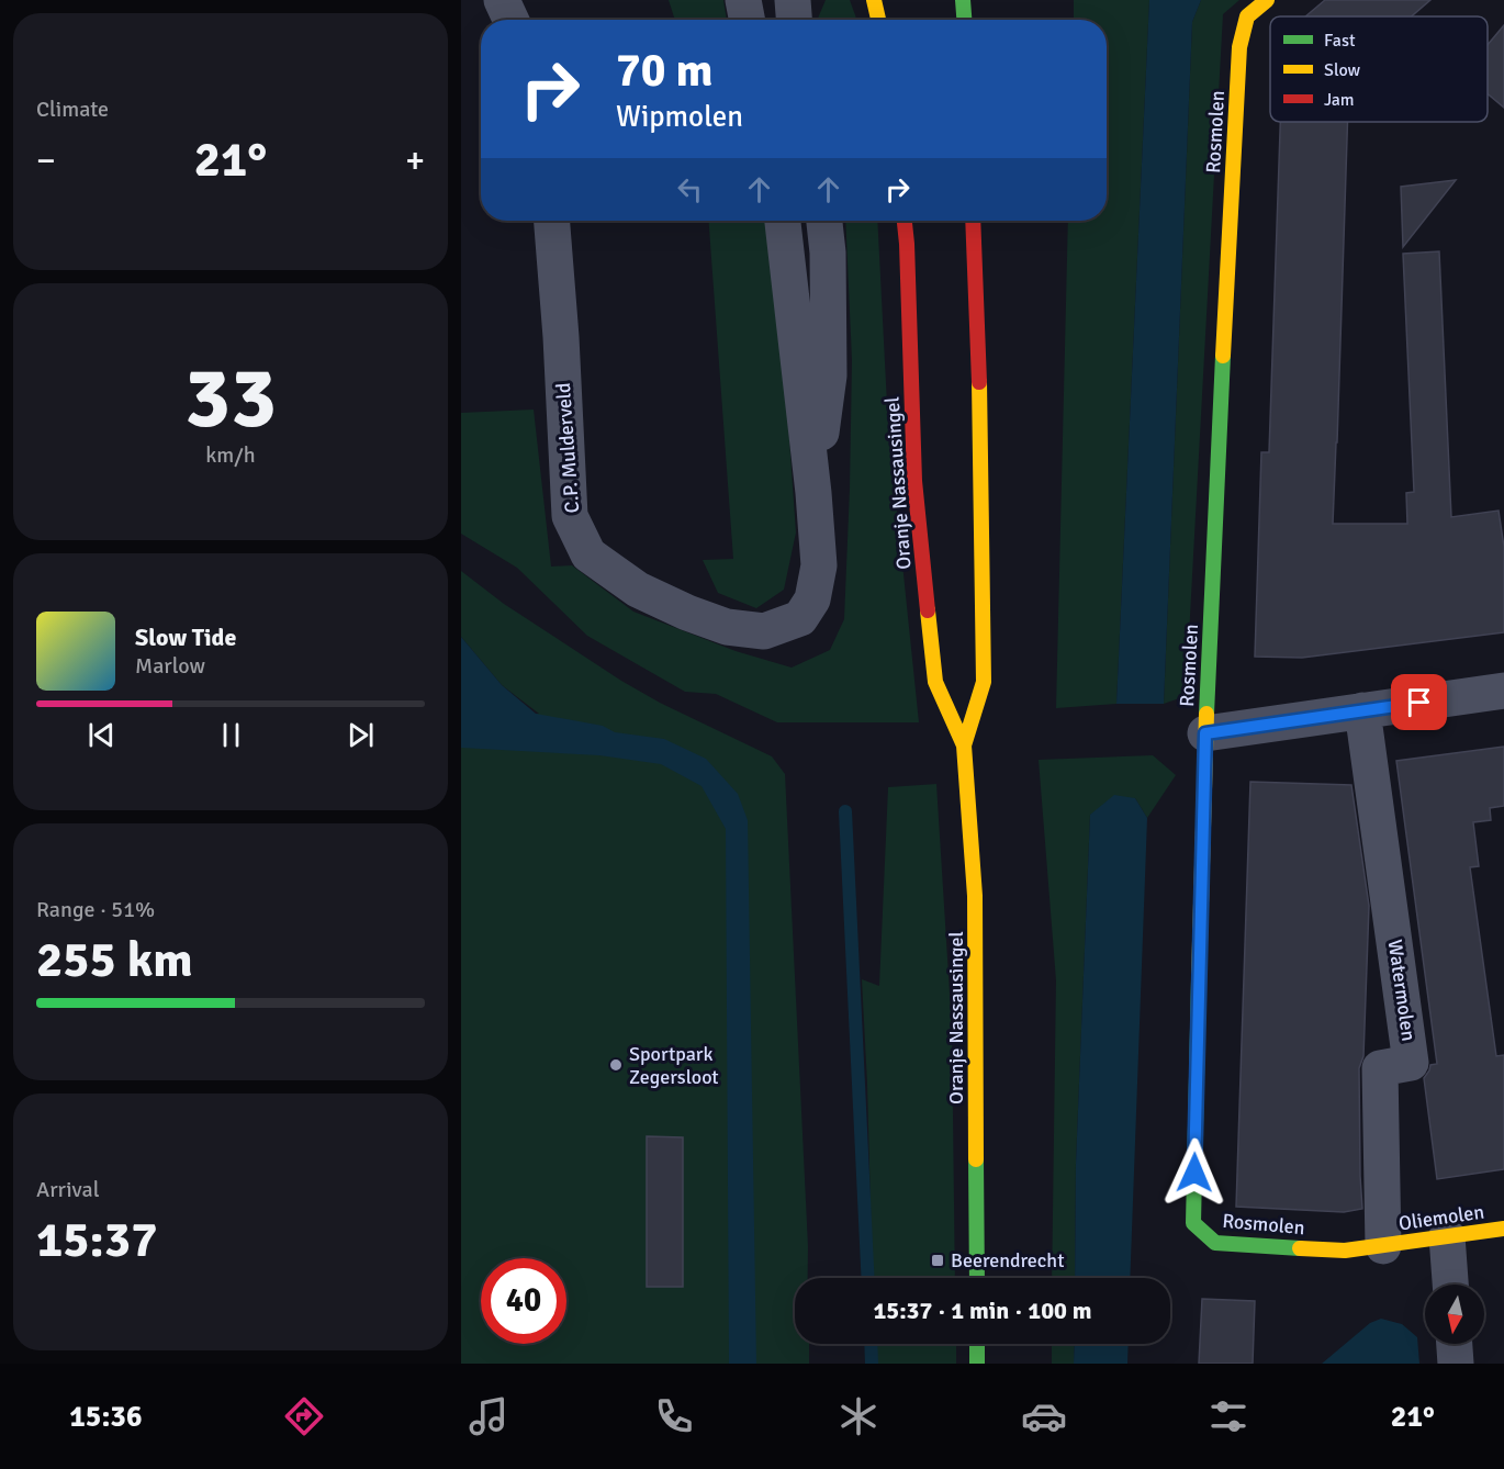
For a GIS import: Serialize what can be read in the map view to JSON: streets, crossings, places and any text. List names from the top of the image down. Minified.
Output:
{"streets":{"main road":["Rosmolen","Oranje Nassausingel","Oliemolen"],"street":["C.P. Mulderveld","Watermolen"]},"crossings":[["Rosmolen","Watermolen"],["Rosmolen","Oliemolen"],["Watermolen","Oliemolen"]],"places":{"other":["Sportpark Zegersloot"],"transit":["Beerendrecht"]},"legend":["Fast","Slow","Jam"],"north":"bottom","page":{"tile":["Climate",["33","km/h"],["Range · 51%","255 km"],["Arrival","15:37"]],"turn":["70 m","Wipmolen"],"heat":["−","21°","+"],"song":["Slow Tide","Marlow"],"limit":"40","trip":"15:37 · 1 min · 100 m","tabs":["15:36","21°"]}}
